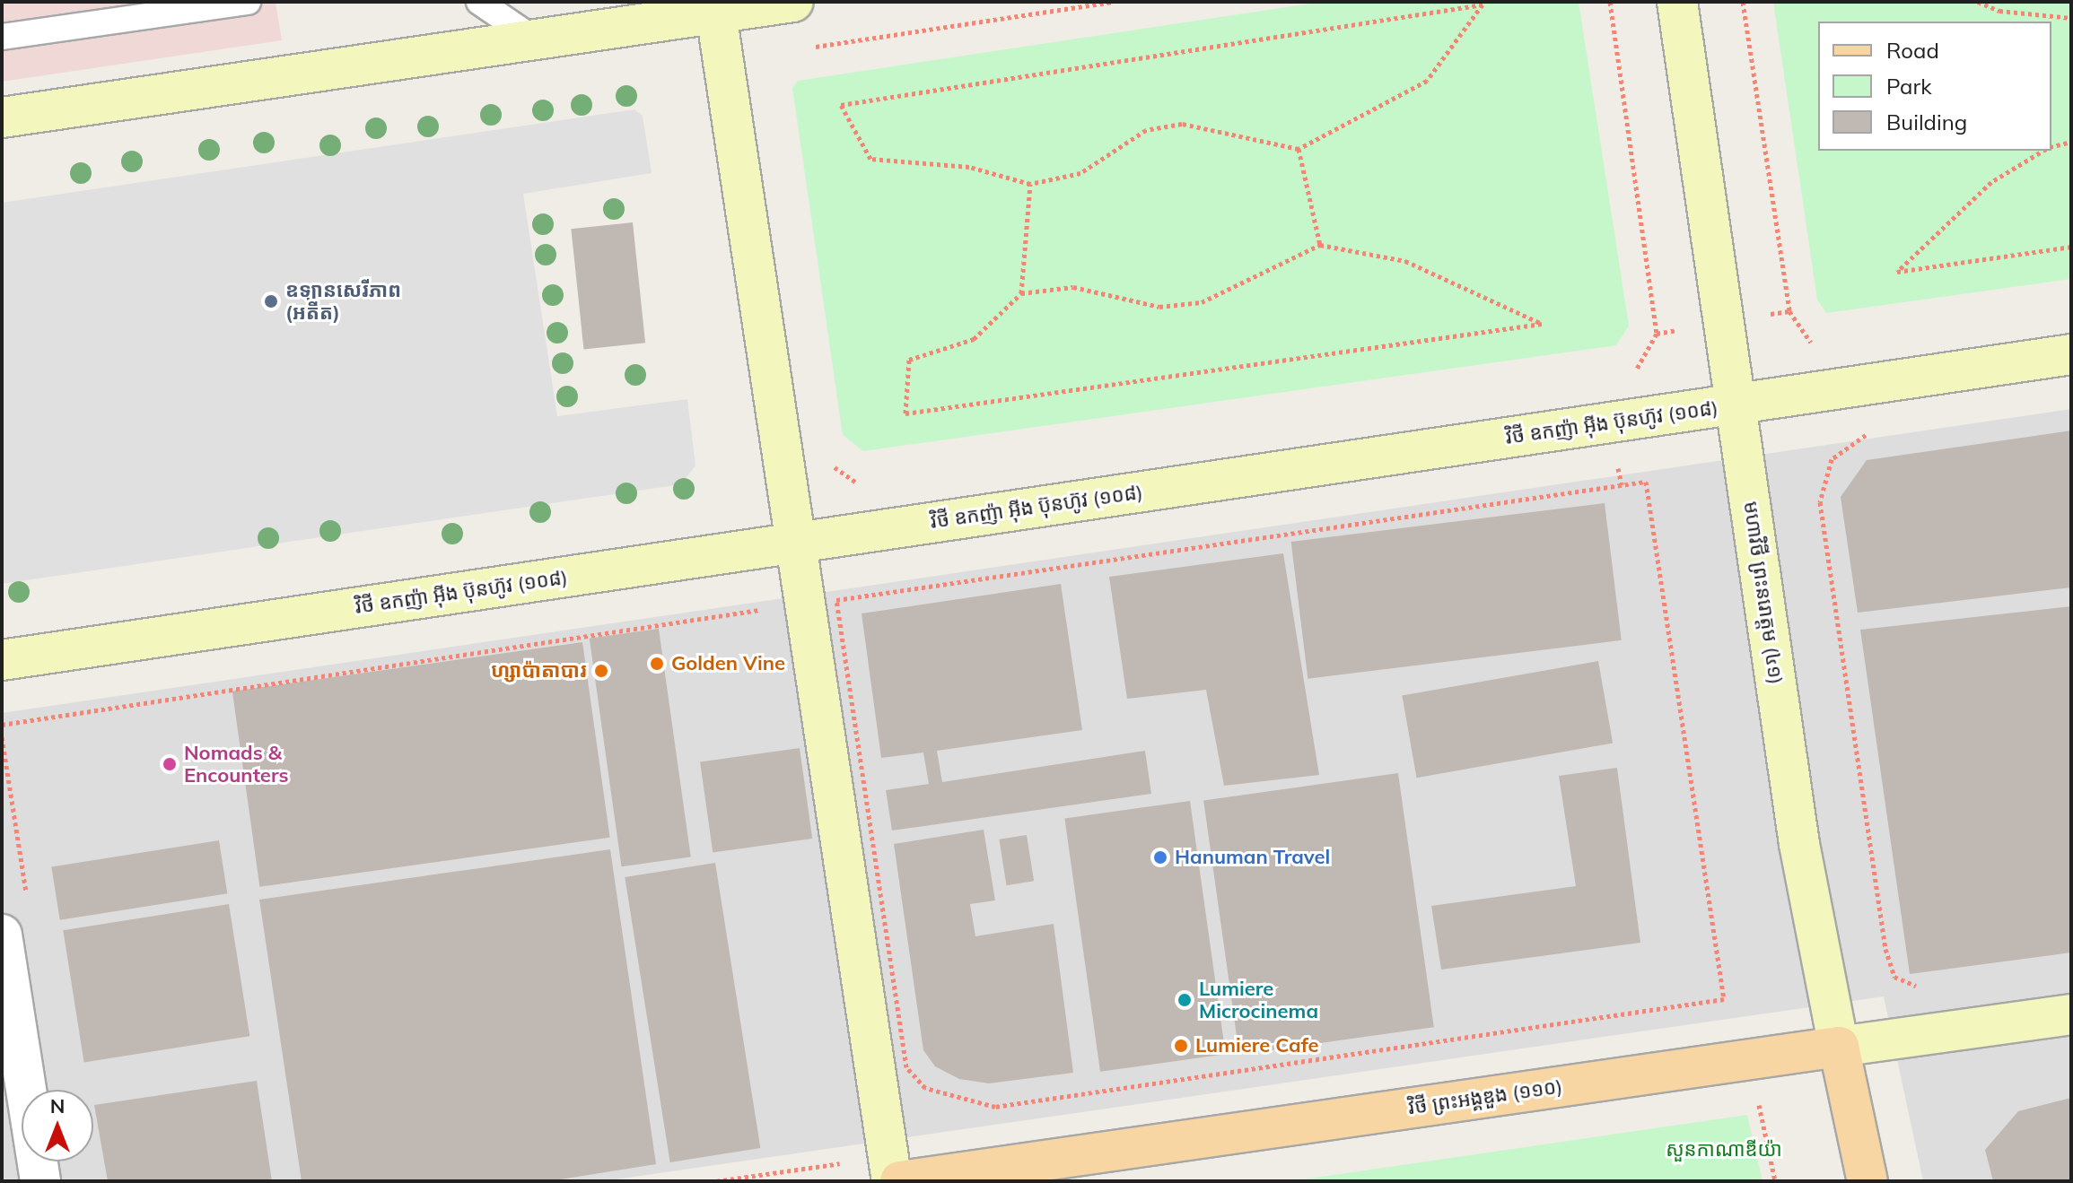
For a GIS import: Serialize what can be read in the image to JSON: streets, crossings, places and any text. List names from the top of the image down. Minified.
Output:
{"streets":{"main road":["មហាវិថី ព្រះនរោត្តម (៤១)","វិថី ព្រះអង្គឌួង (១១០)"],"street":["វិថី ឧកញ៉ា អ៊ីង ប៊ុនហ៊ូវ (១០៨)"]},"crossings":[["វិថី ឧកញ៉ា អ៊ីង ប៊ុនហ៊ូវ (១០៨)","មហាវិថី ព្រះនរោត្តម (៤១)"],["មហាវិថី ព្រះនរោត្តម (៤១)","វិថី ព្រះអង្គឌួង (១១០)"]],"parks":["សួនកាណាឌីយ៉ា"],"places":["ឧទ្យានសេរីភាព (អតីត)","Golden Vine","ហ្សាប៉ាតាបារ","Nomads & Encounters","Hanuman Travel","Lumiere Microcinema","Lumiere Cafe"],"legend":["Road","Park","Building"],"north":"top"}
